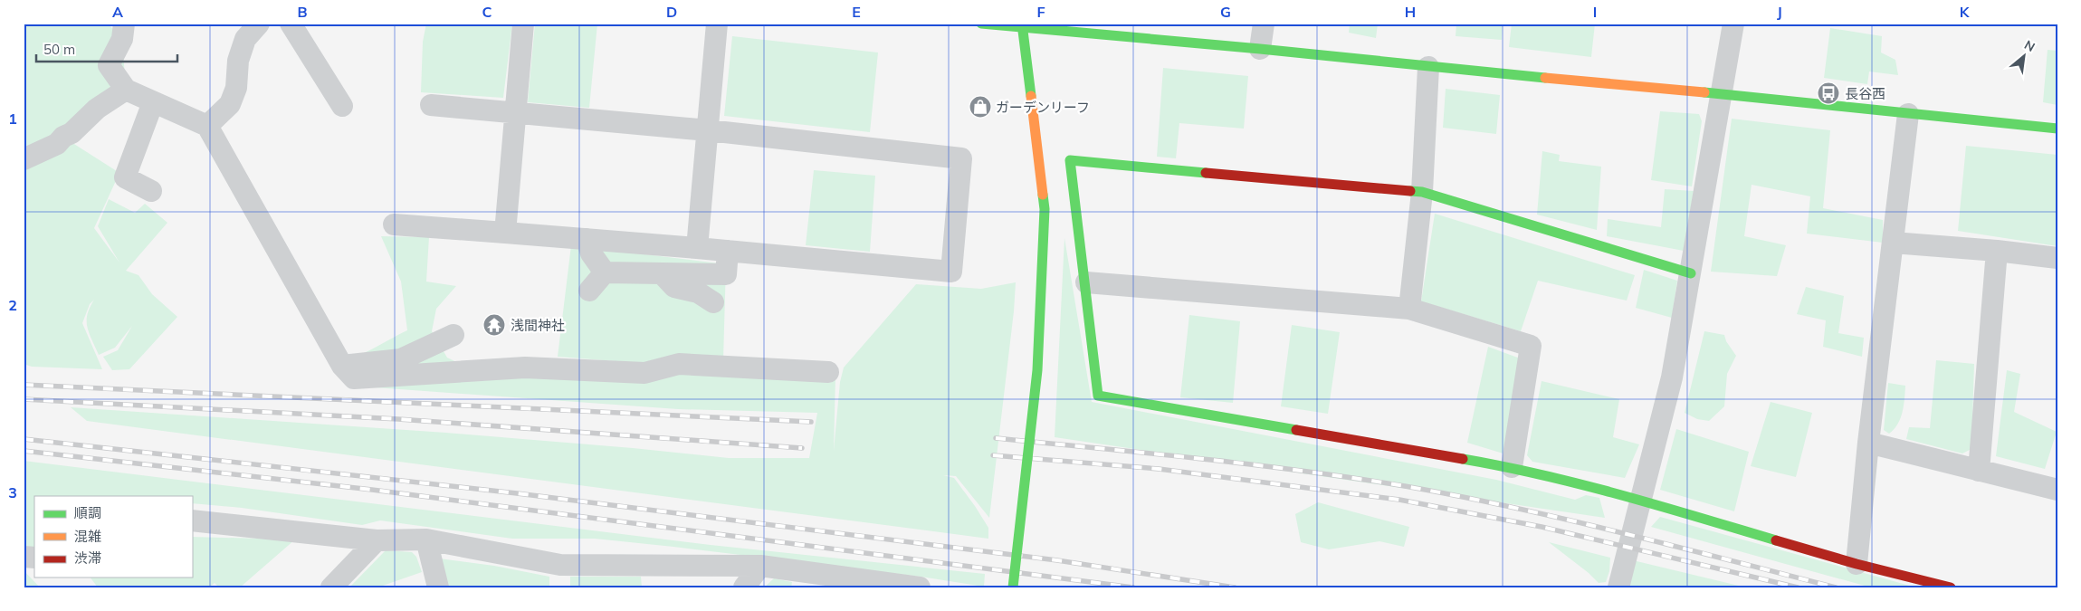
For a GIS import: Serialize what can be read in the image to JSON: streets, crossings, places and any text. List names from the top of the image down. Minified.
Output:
{"places":{"bus stop":["長谷西"],"shop":["ガーデンリーフ"],"temple":["浅間神社"]},"legend":["順調","混雑","渋滞"],"scale_bar":"50 m","north":"top right","grid":{"columns":["A","B","C","D","E","F","G","H","I","J","K"],"rows":["1","2","3"]}}
